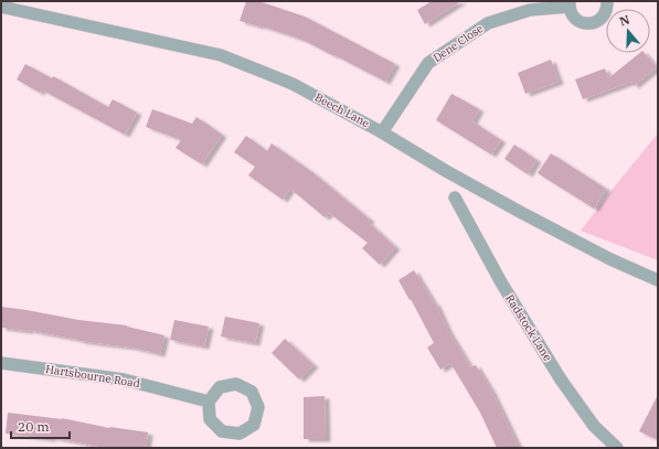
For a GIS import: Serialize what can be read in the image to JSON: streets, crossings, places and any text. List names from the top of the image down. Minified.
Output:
{"streets":{"street":["Dene Close","Beech Lane","Radstock Lane","Hartsbourne Road"]},"crossings":[["Dene Close","Beech Lane"]],"scale_bar":"20 m","north":"top"}
